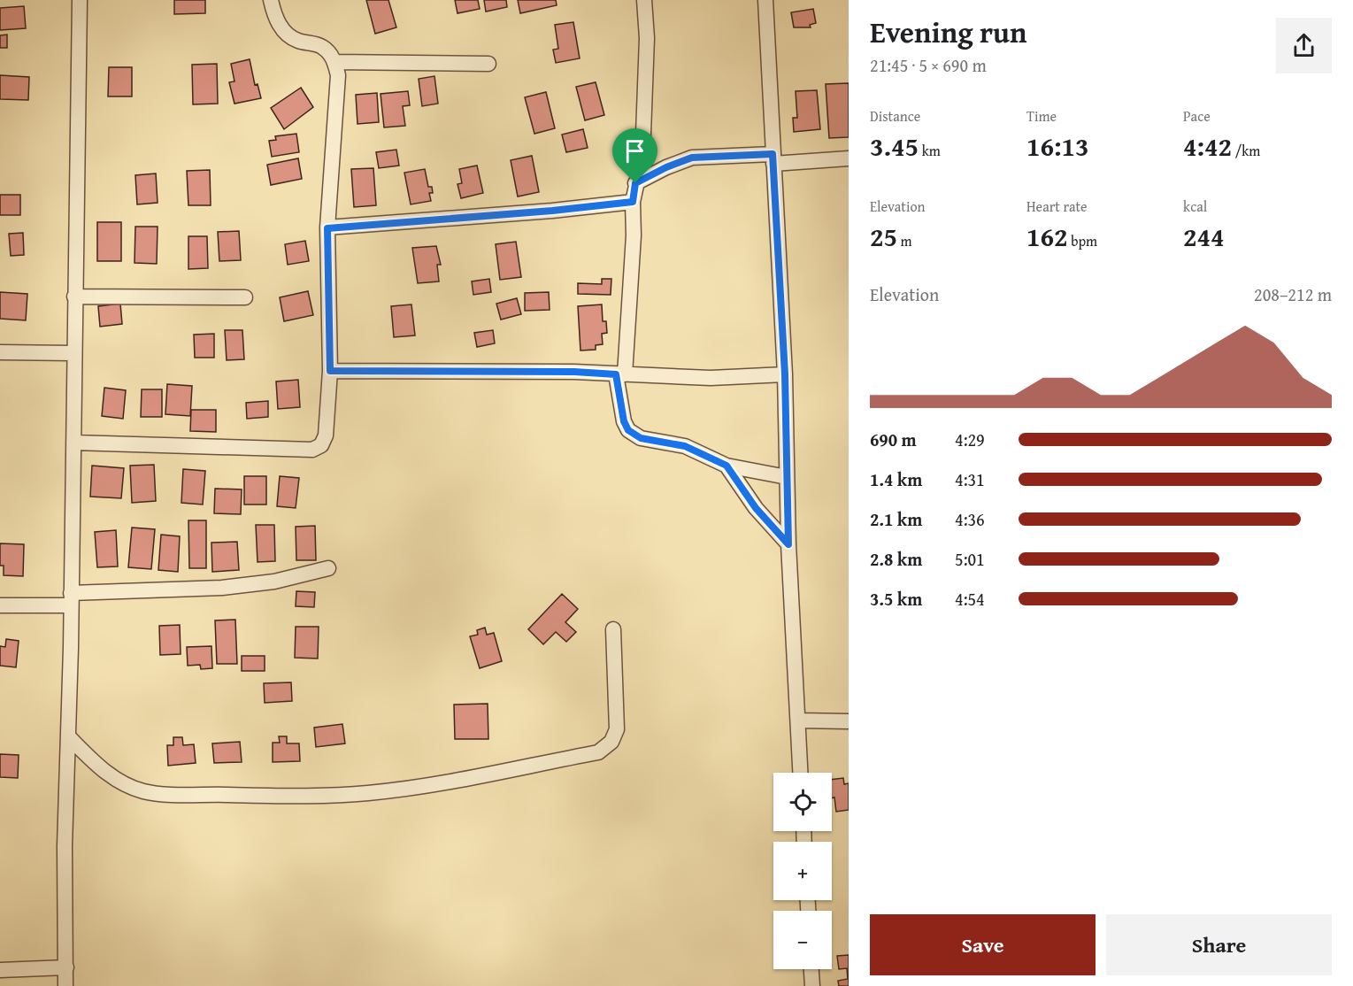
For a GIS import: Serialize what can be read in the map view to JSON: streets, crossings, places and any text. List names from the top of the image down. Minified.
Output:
{"page":{"heading":["Evening run","21:45 · 5 × 690 m"],"stats":[["Distance","3.45 km"],["Time","16:13"],["Pace","4:42 /km"],["Elevation","25 m"],["Heart rate","162 bpm"],["kcal","244"]],"chart":["Elevation","208–212 m"],"list":[{"name":"690 m","note":"4:29"},{"name":"1.4 km","note":"4:31"},{"name":"2.1 km","note":"4:36"},{"name":"2.8 km","note":"5:01"},{"name":"3.5 km","note":"4:54"}],"map_buttons":["+","−"],"buttons":["Save","Share"]}}
